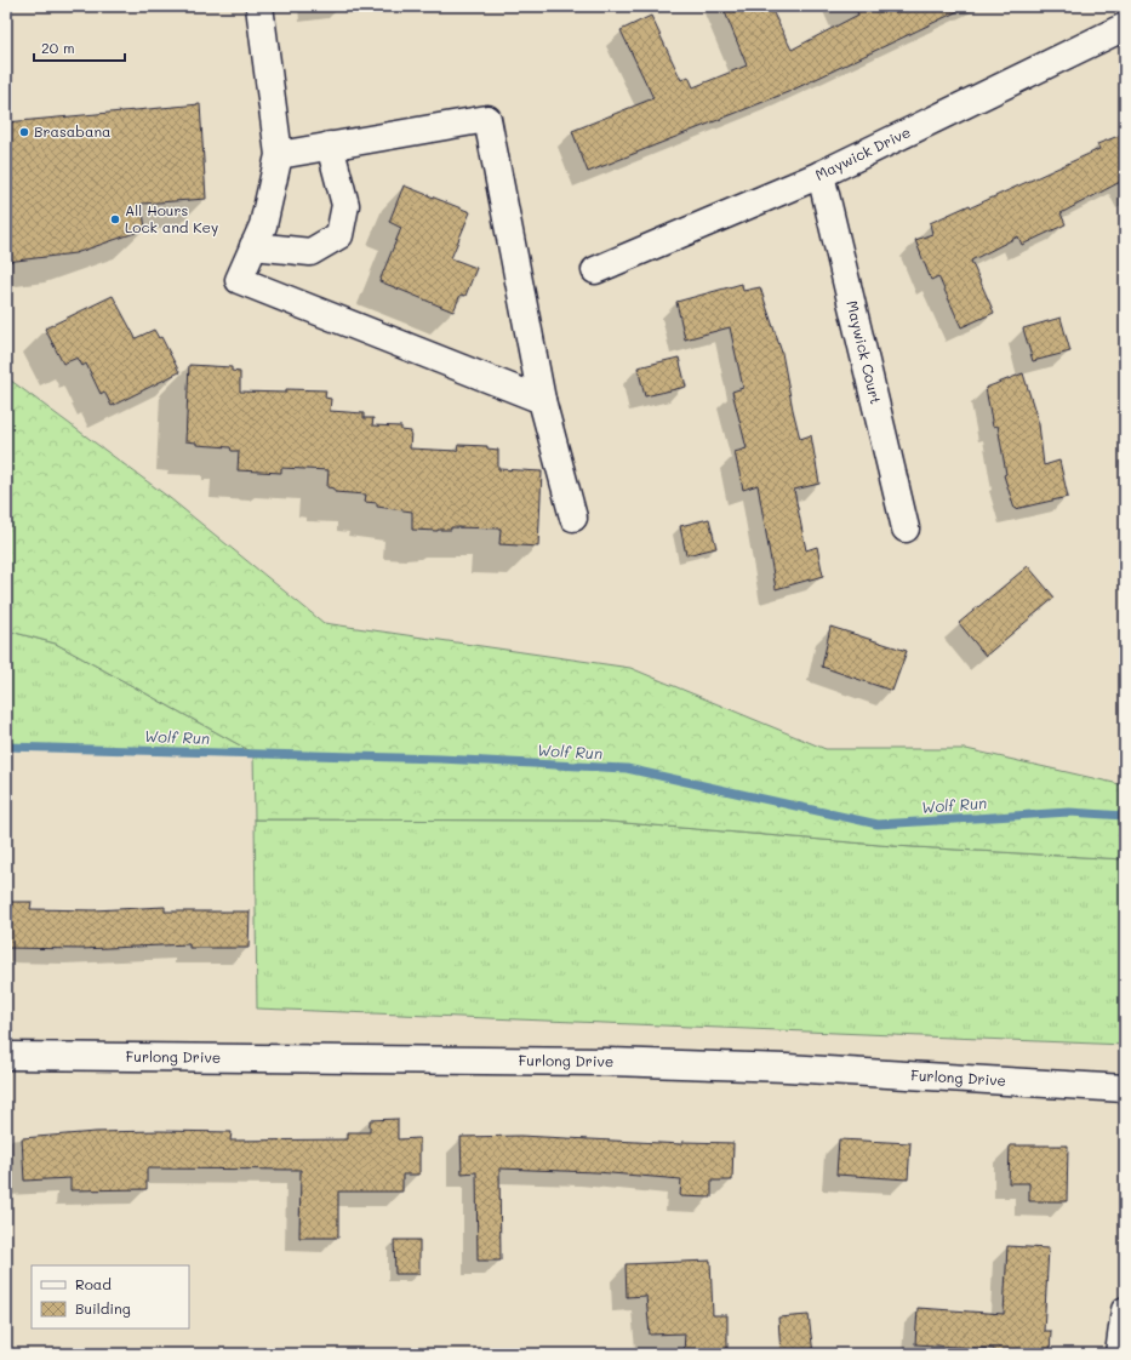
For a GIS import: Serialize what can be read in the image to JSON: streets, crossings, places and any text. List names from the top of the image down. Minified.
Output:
{"streets":{"street":["Maywick Drive","Maywick Court","Furlong Drive"]},"crossings":[["Maywick Drive","Maywick Court"]],"water":["Wolf Run"],"places":["Brasabana","All Hours Lock and Key"],"legend":["Road","Building"],"scale_bar":"20 m"}
